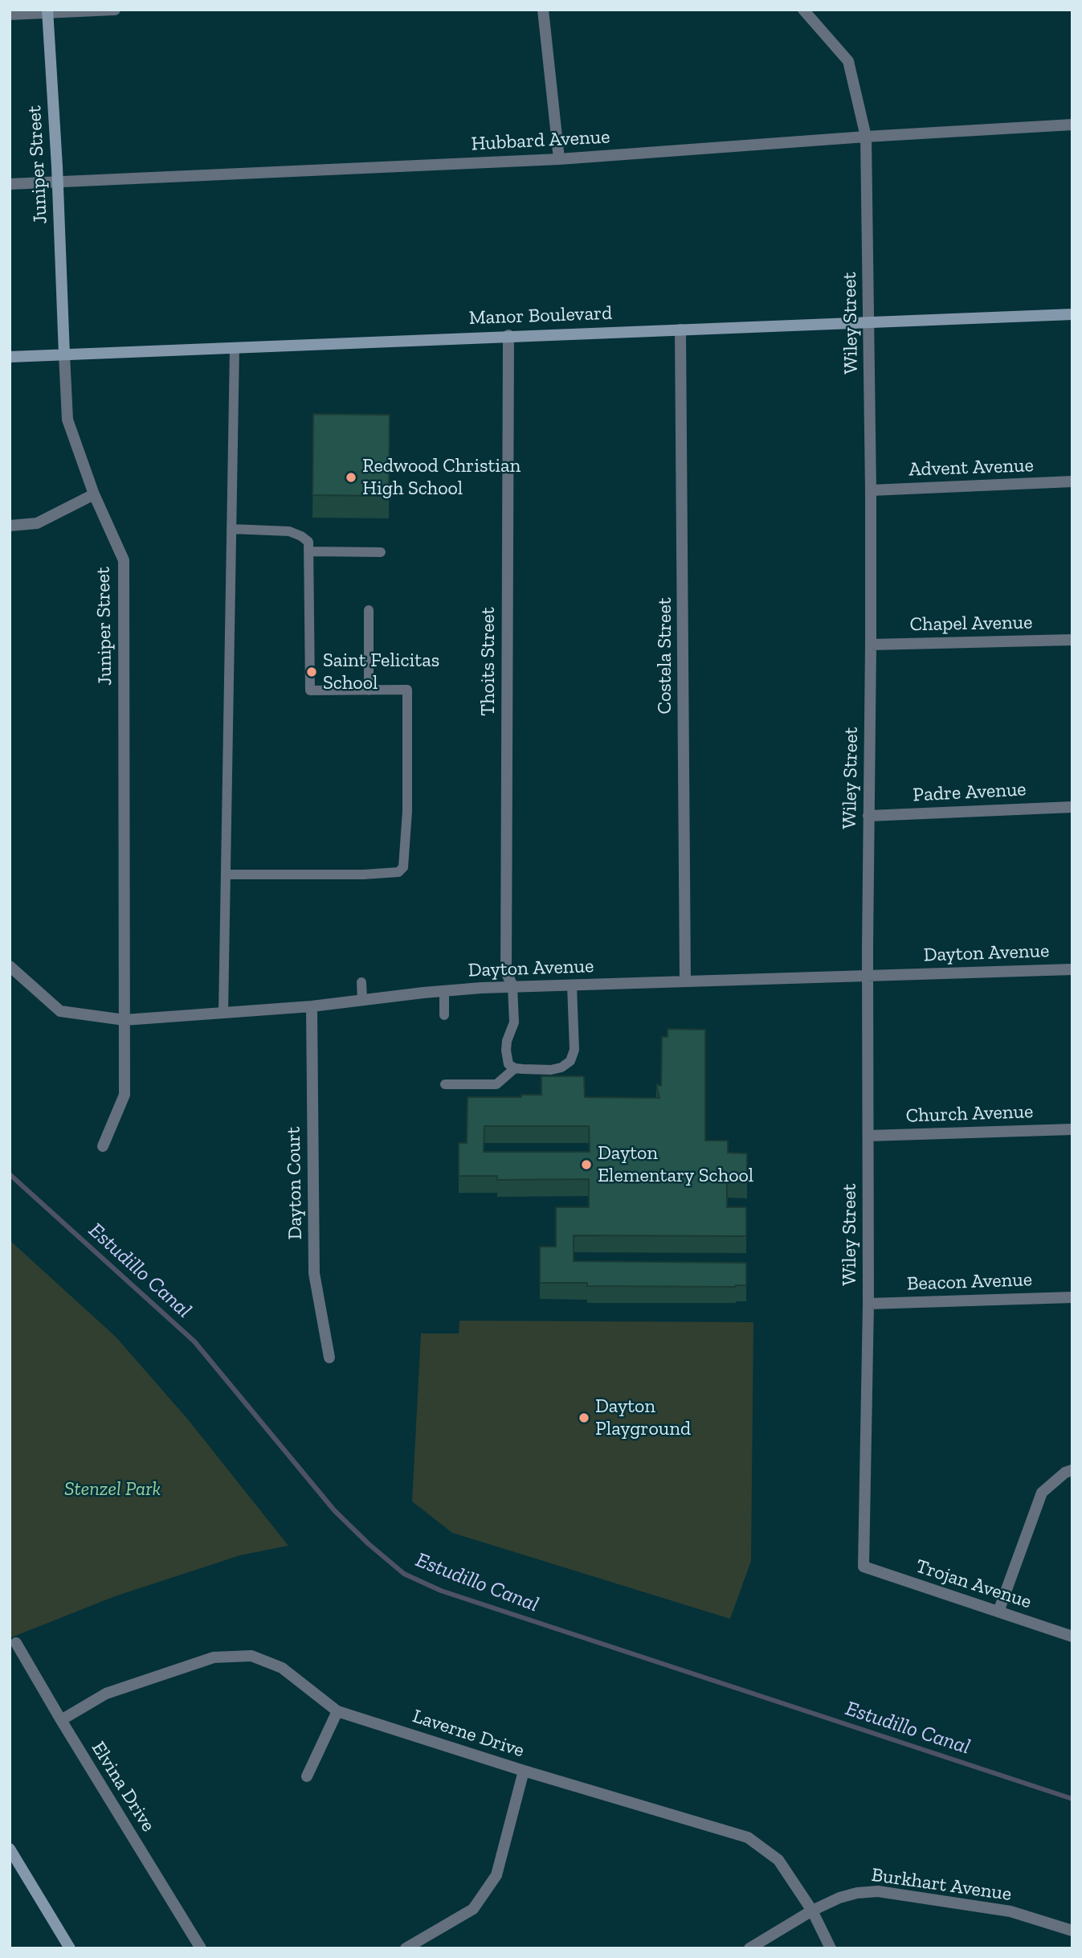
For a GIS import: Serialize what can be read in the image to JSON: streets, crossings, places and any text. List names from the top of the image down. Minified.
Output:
{"streets":{"street":["Hubbard Avenue","Juniper Street","Manor Boulevard","Wiley Street","Advent Avenue","Chapel Avenue","Costela Street","Thoits Street","Padre Avenue","Dayton Avenue","Church Avenue","Dayton Court","Beacon Avenue","Trojan Avenue","Laverne Drive","Elvina Drive","Burkhart Avenue"]},"crossings":[["Hubbard Avenue","Juniper Street"],["Hubbard Avenue","Wiley Street"],["Juniper Street","Manor Boulevard"],["Juniper Street","Dayton Avenue"],["Manor Boulevard","Wiley Street"],["Manor Boulevard","Costela Street"],["Manor Boulevard","Thoits Street"],["Wiley Street","Advent Avenue"],["Wiley Street","Chapel Avenue"],["Wiley Street","Padre Avenue"],["Wiley Street","Dayton Avenue"],["Wiley Street","Church Avenue"],["Wiley Street","Beacon Avenue"],["Wiley Street","Trojan Avenue"],["Costela Street","Dayton Avenue"],["Thoits Street","Dayton Avenue"],["Dayton Avenue","Dayton Court"],["Laverne Drive","Elvina Drive"],["Laverne Drive","Burkhart Avenue"]],"water":["Estudillo Canal"],"parks":["Stenzel Park"],"places":["Redwood Christian High School","Saint Felicitas School","Dayton Elementary School","Dayton Playground"]}
